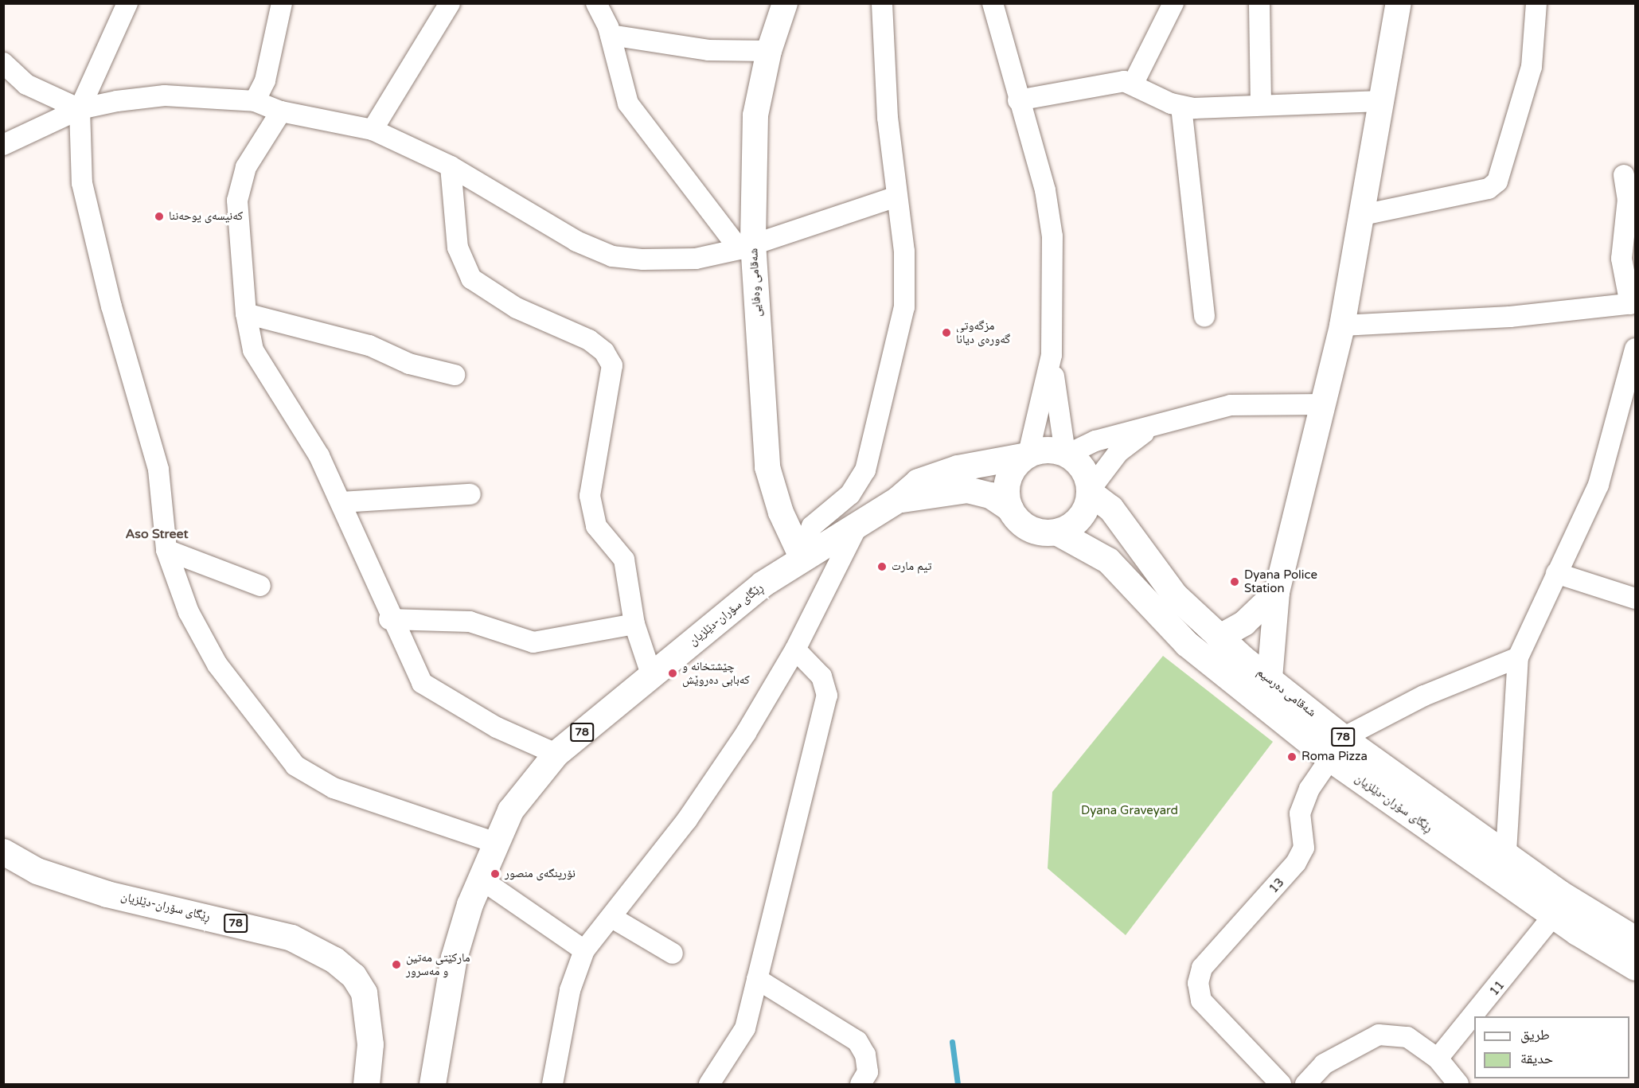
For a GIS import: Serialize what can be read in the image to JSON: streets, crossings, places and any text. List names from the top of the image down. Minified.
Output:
{"streets":{"main road":["ڕێگای سۆران-دێلزیان","شەقامی دەرسیم","78"],"street":["شەقامی وەفایی","13","11"]},"crossings":[["شەقامی وەفایی","ڕێگای سۆران-دێلزیان"],["ڕێگای سۆران-دێلزیان","شەقامی دەرسیم"],["ڕێگای سۆران-دێلزیان","13"],["ڕێگای سۆران-دێلزیان","11"],["شەقامی دەرسیم","13"]],"districts":["Aso Street"],"parks":["Dyana Graveyard"],"places":["کەنیسەی یوحەننا","مزگەوتی گەورەی دیانا","تیم مارت","Dyana Police Station","چێشتخانە و کەبابی دەروێش","Roma Pizza","نۆرینگه‌ی منصور","مارکێتی مەتین و مەسرور"],"legend":["طريق","حديقة"]}
